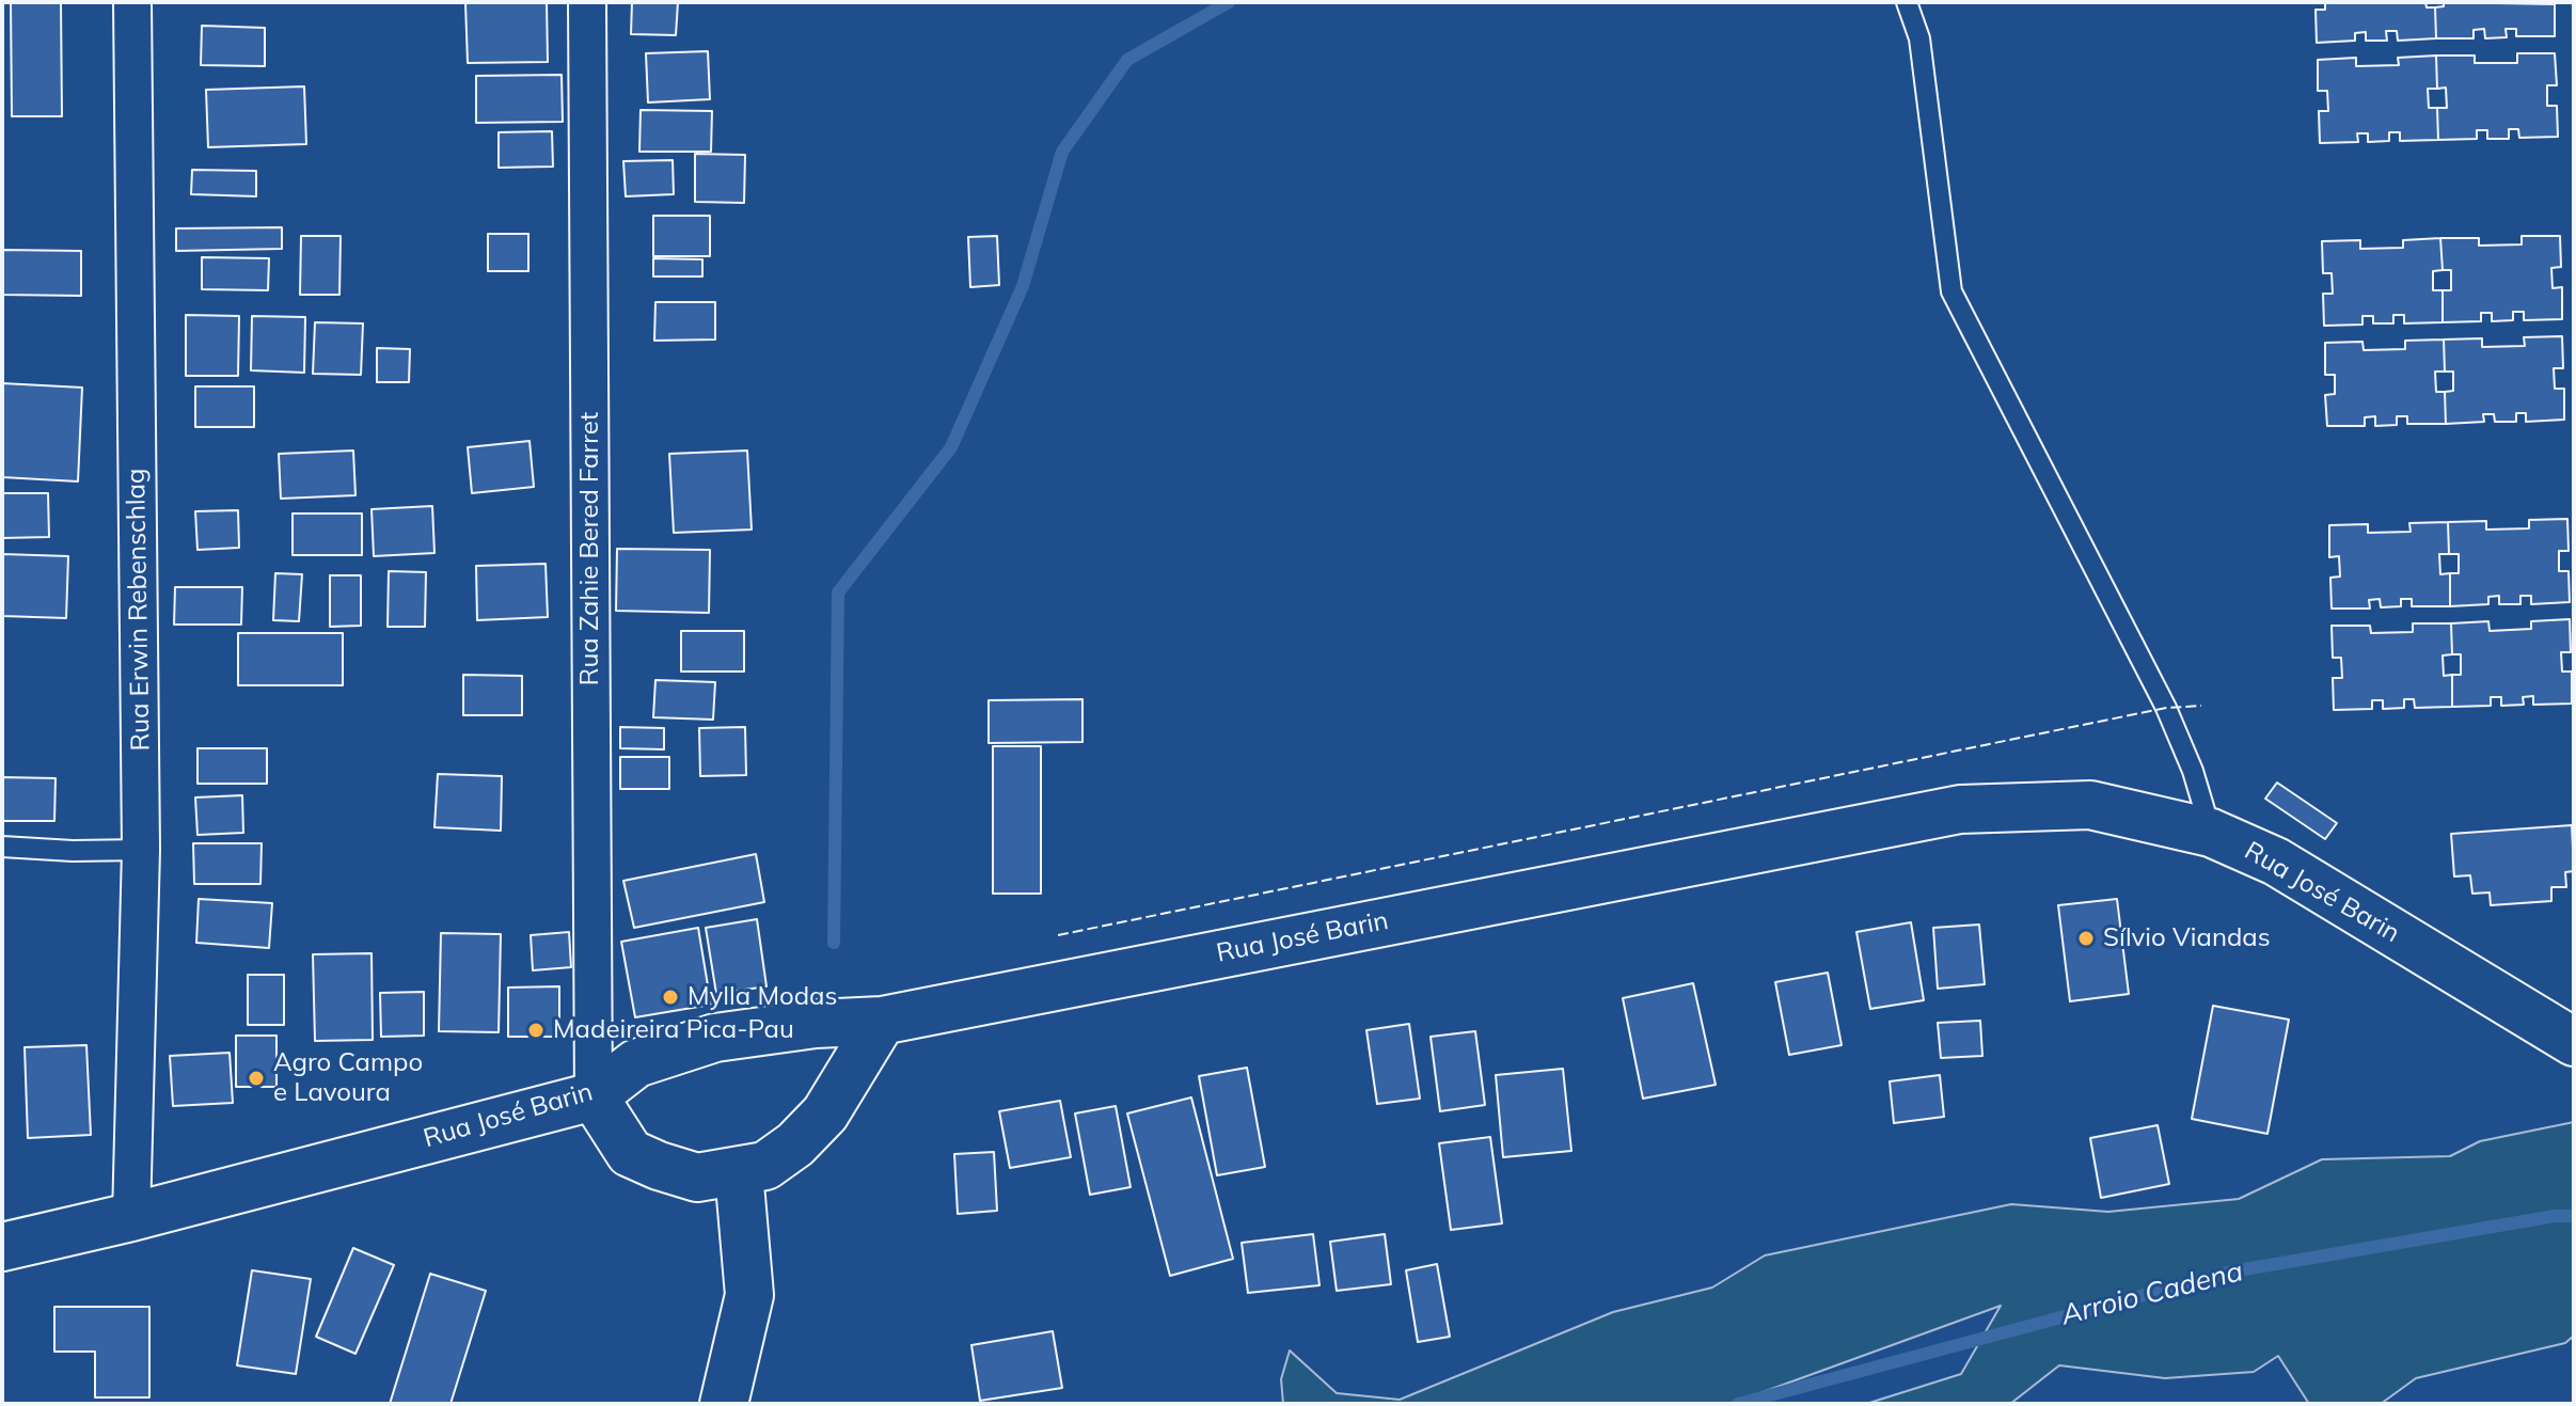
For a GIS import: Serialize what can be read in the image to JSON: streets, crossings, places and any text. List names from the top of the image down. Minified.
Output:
{"streets":{"main road":["Rua José Barin"],"street":["Rua Zahie Bered Farret","Rua Erwin Rebenschlag"]},"crossings":[["Rua Zahie Bered Farret","Rua José Barin"],["Rua Erwin Rebenschlag","Rua José Barin"]],"water":["Arroio Cadena"],"places":["Sílvio Viandas","Mylla Modas","Madeireira Pica-Pau","Agro Campo e Lavoura"]}
